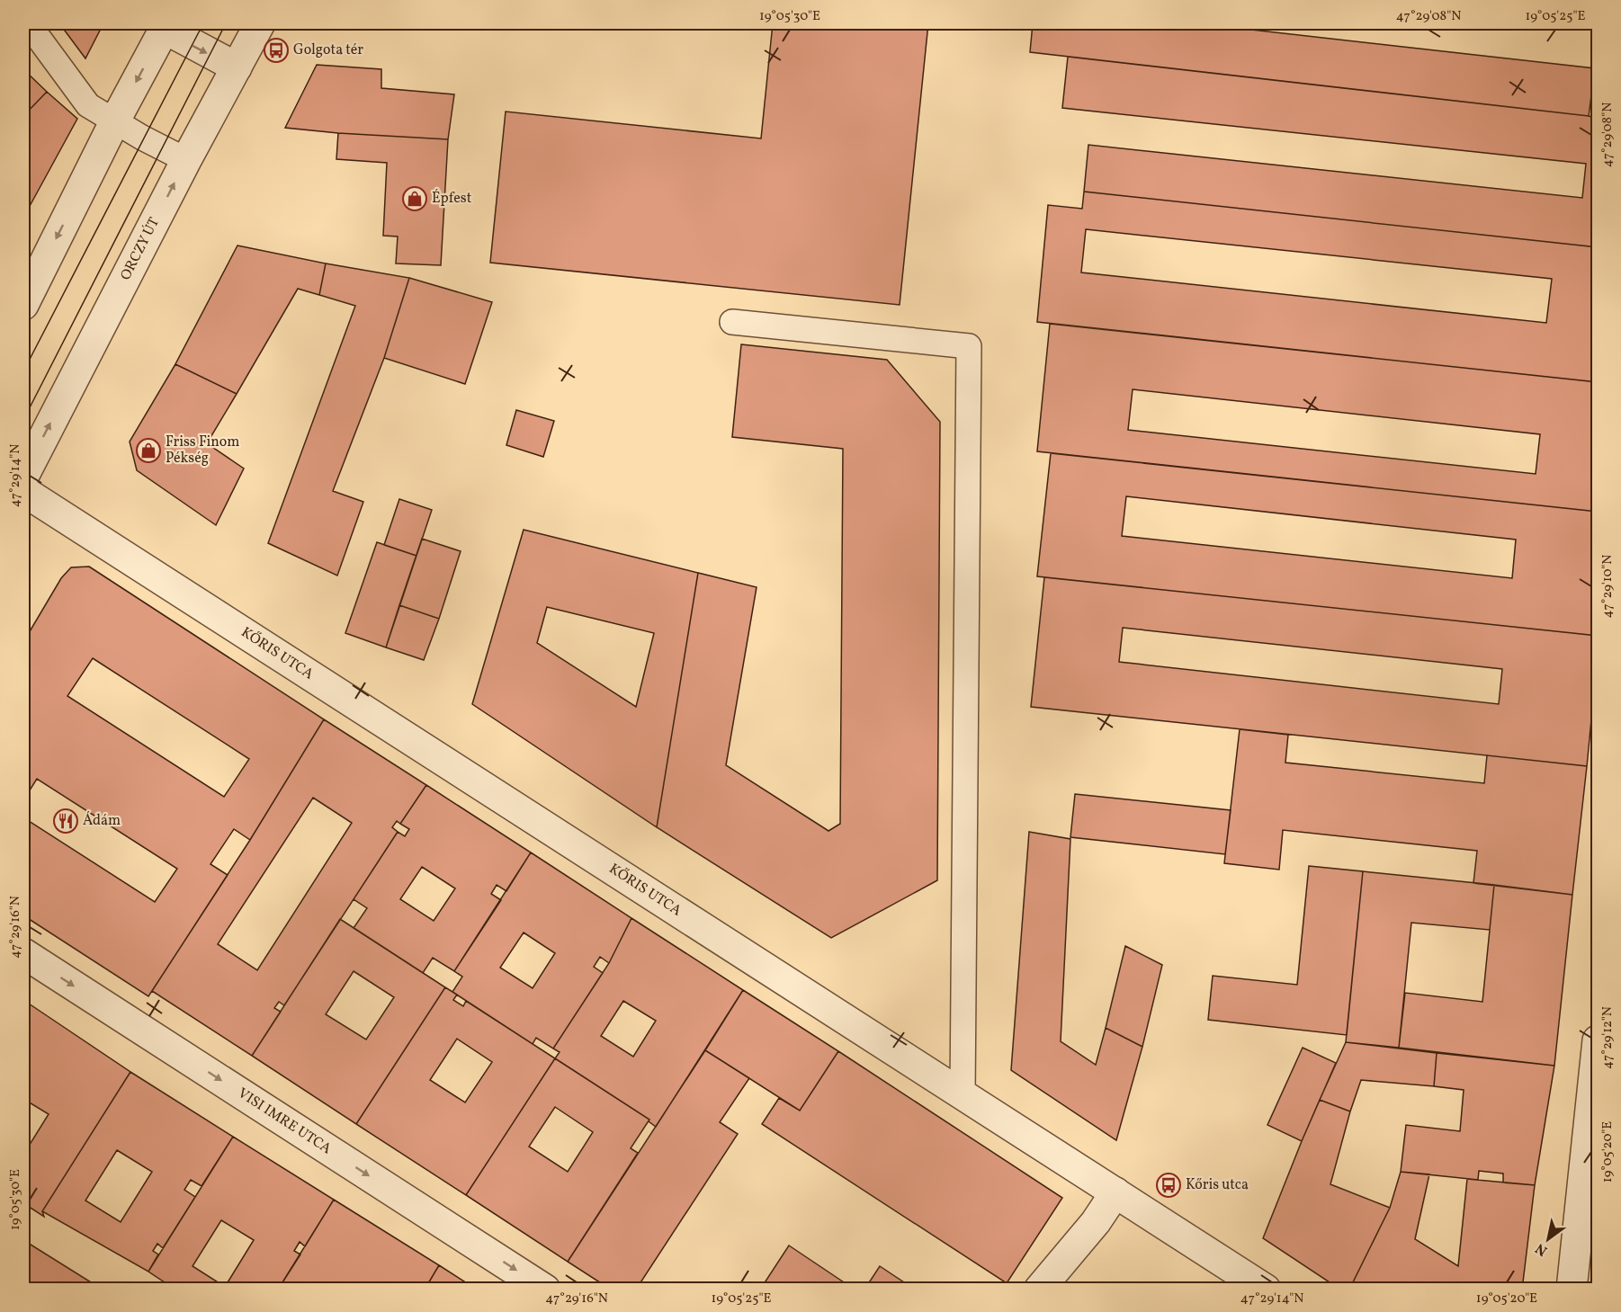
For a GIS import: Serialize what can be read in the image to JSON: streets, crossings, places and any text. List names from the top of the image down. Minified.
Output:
{"streets":{"street":["ORCZY ÚT","KŐRIS UTCA","VISI IMRE UTCA"]},"one_way":["VISI IMRE UTCA"],"places":{"bus stop":["Golgota tér","Kőris utca"],"shop":["Épfest","Friss Finom Pékség"],"restaurant":["Ádám"]},"north":"bottom left","coordinates":["19°05'30\"E","47°29'08\"N","19°05'25\"E","47°29'14\"N","47°29'10\"N","47°29'16\"N","47°29'12\"N","19°05'20\"E"]}
